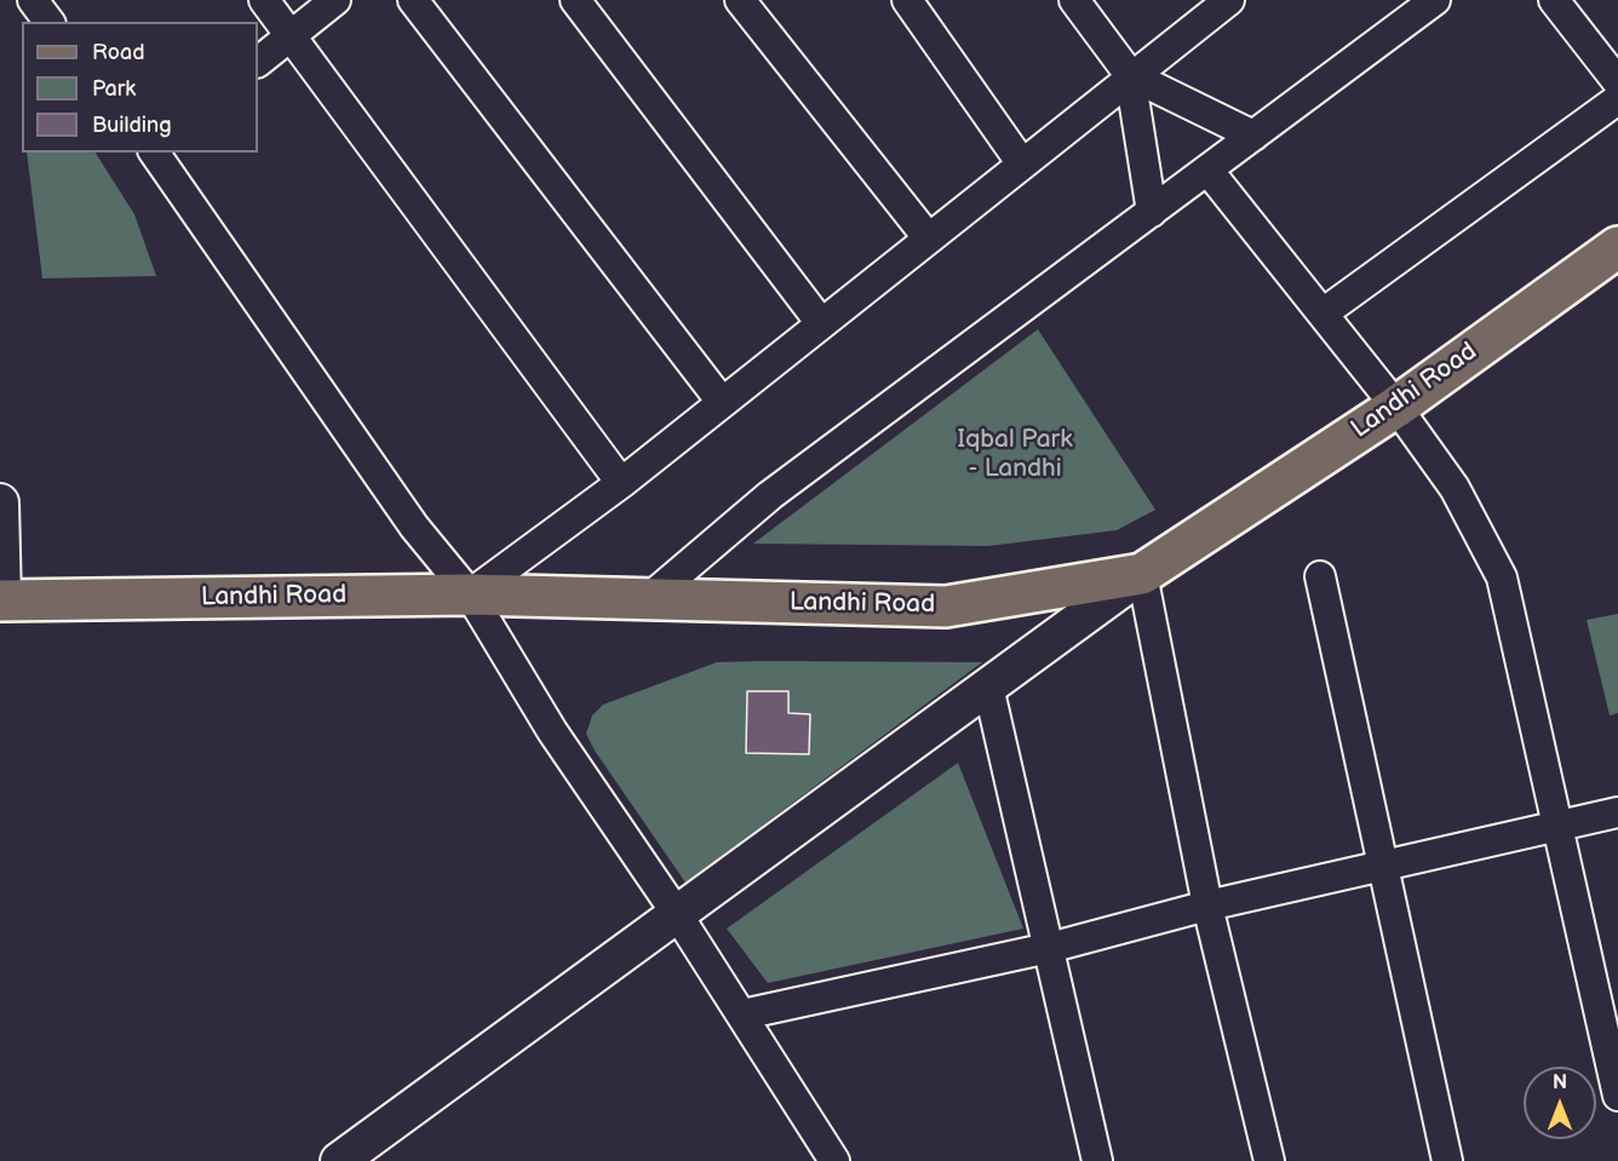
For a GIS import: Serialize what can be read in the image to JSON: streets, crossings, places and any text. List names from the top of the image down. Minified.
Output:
{"streets":{"main road":["Landhi Road"]},"parks":["Iqbal Park - Landhi"],"legend":["Road","Park","Building"],"north":"top"}
